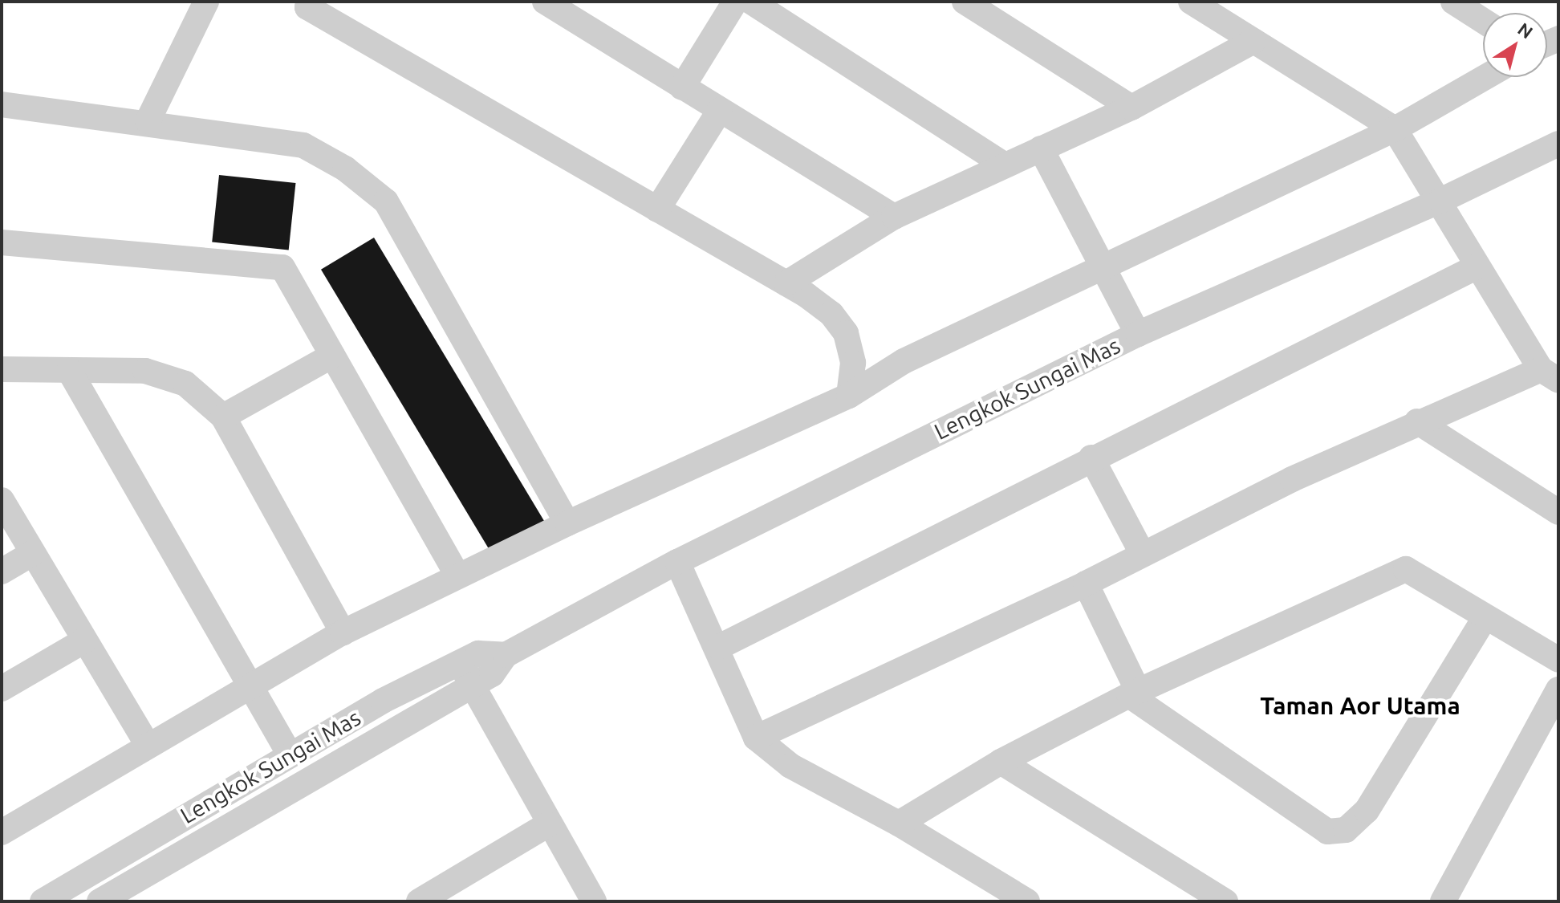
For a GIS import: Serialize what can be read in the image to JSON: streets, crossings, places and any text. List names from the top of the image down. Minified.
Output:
{"streets":{"street":["Lengkok Sungai Mas"]},"districts":["Taman Aor Utama"],"north":"top right"}
